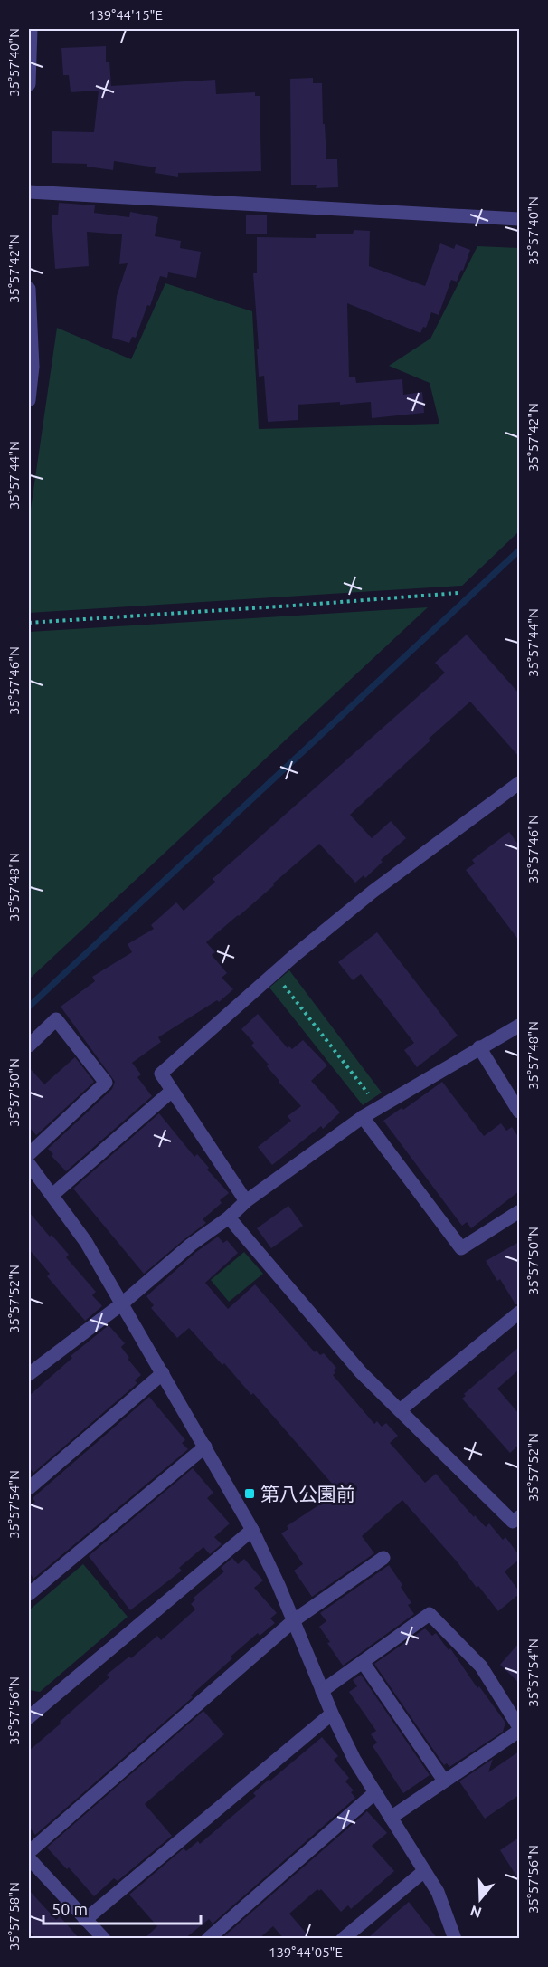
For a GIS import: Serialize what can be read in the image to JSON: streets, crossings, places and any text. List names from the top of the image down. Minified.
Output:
{"places":{"transit":["第八公園前"]},"scale_bar":"50 m","north":"bottom","coordinates":["139°44'15\"E","35°57'40\"N","35°57'42\"N","35°57'44\"N","35°57'46\"N","35°57'48\"N","35°57'50\"N","35°57'52\"N","35°57'54\"N","35°57'56\"N","35°57'58\"N","139°44'05\"E"]}
